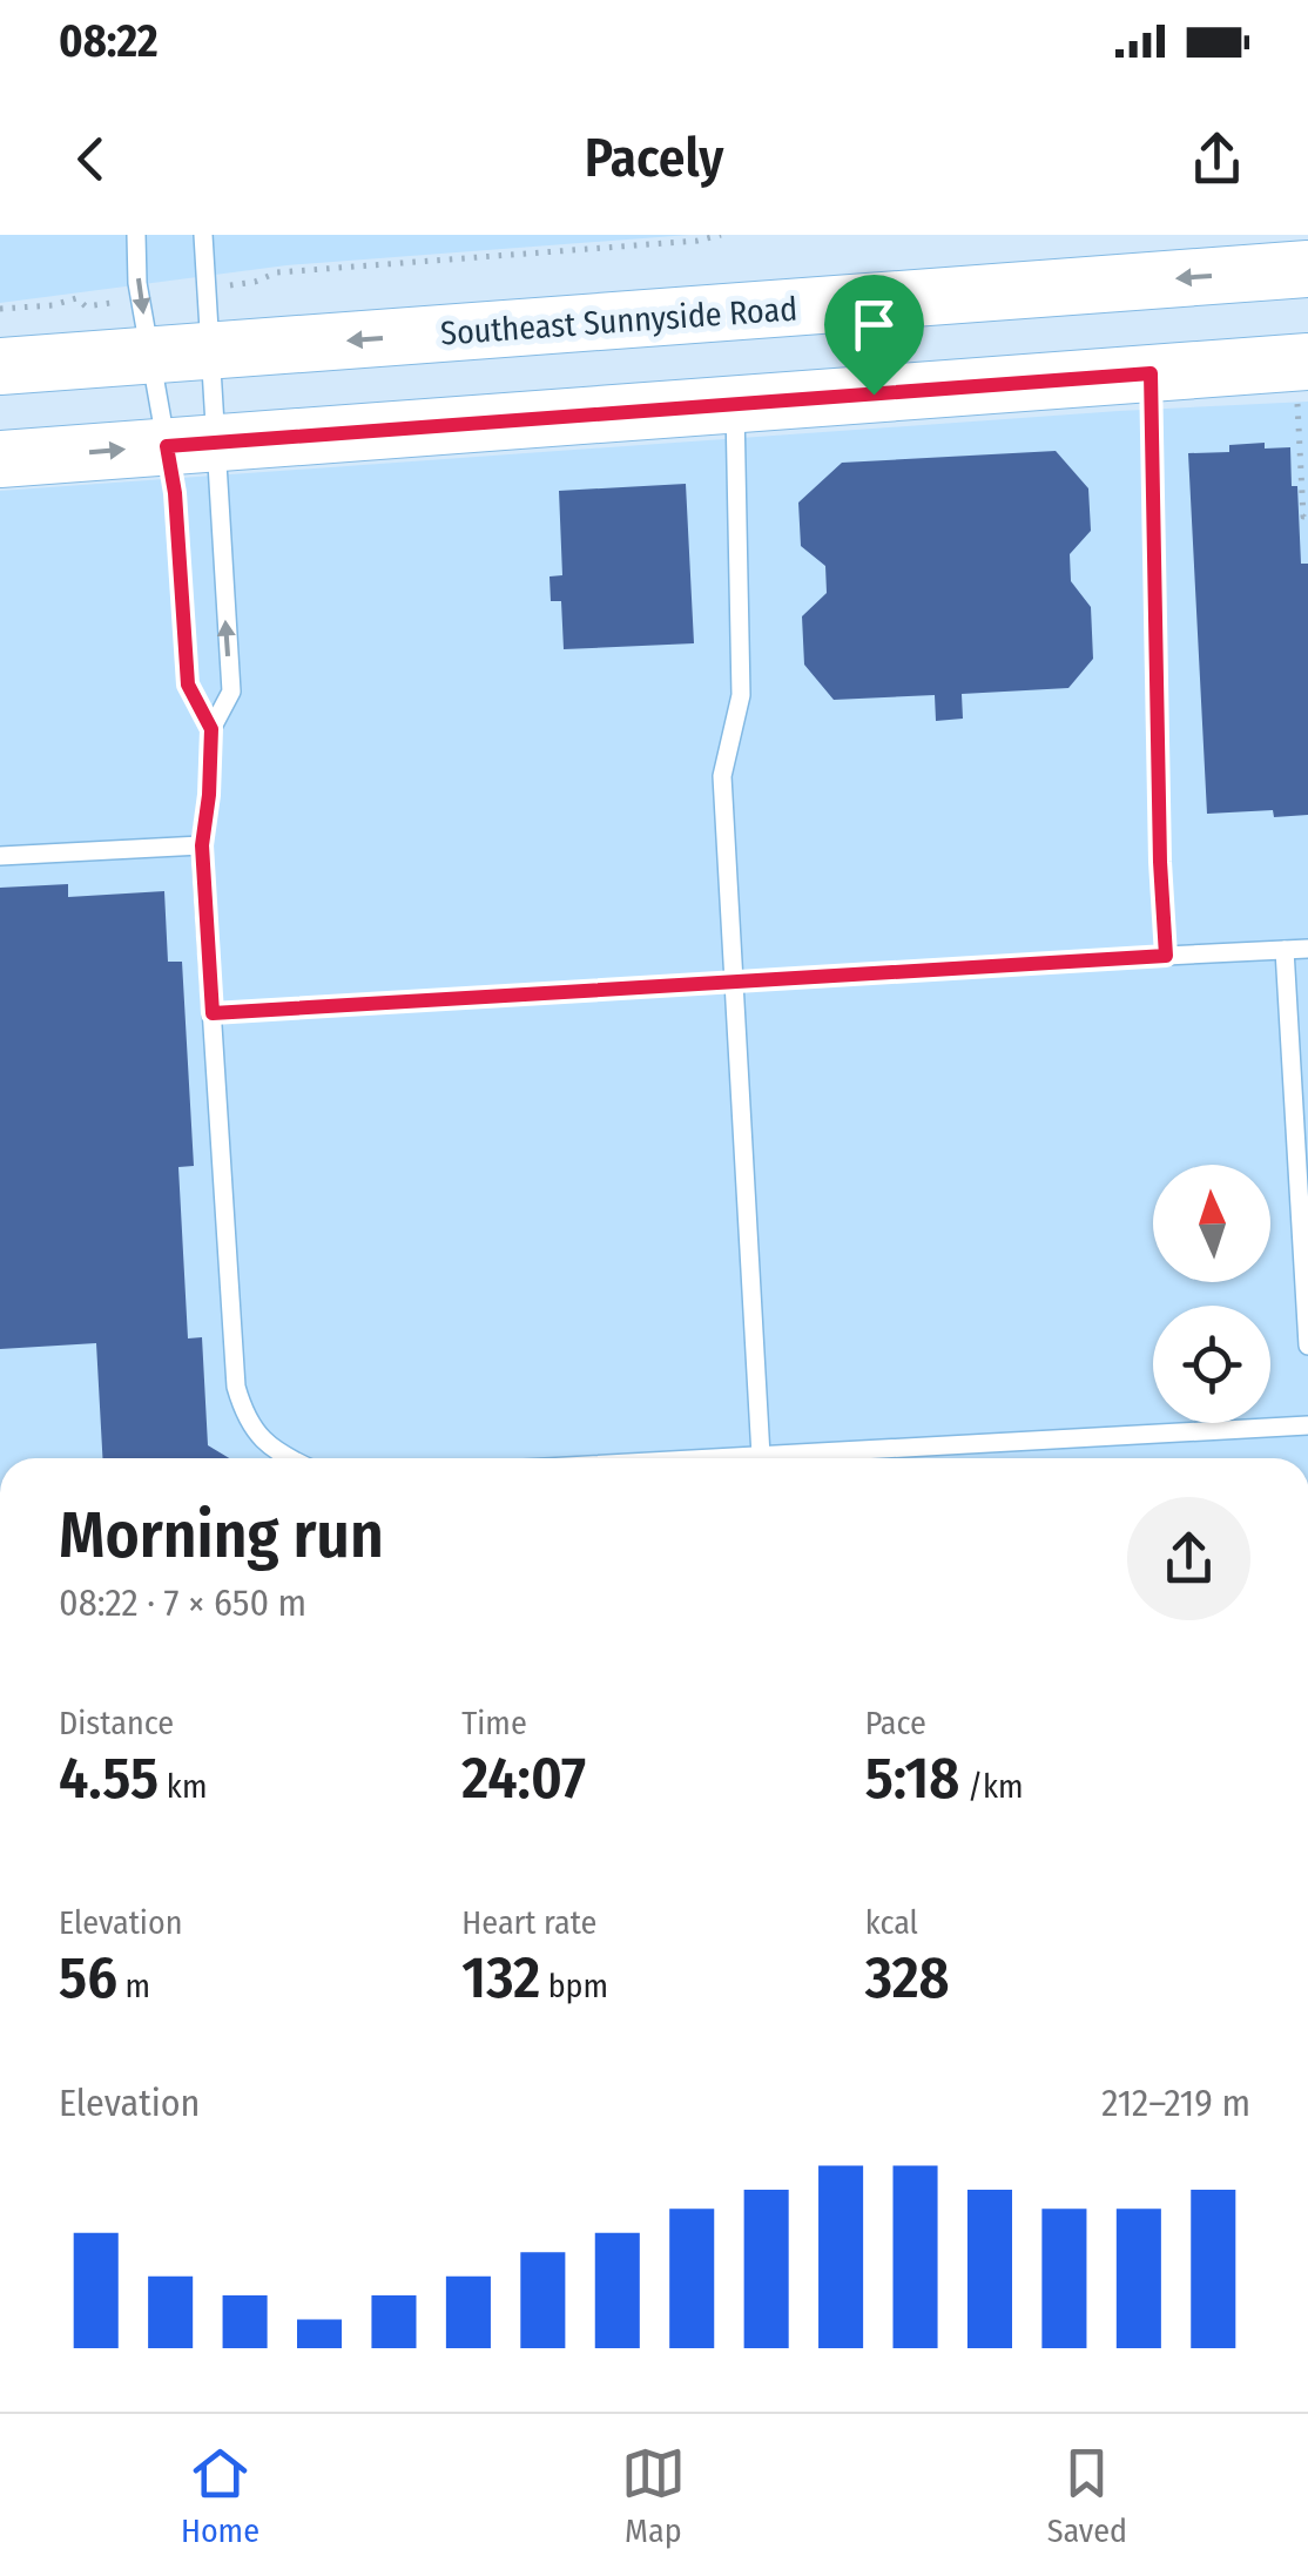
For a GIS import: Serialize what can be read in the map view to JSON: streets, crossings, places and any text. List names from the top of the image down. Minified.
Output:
{"streets":{"main road":["Southeast Sunnyside Road"]},"north":"top","page":{"status":"08:22","header":"Pacely","heading":["Morning run","08:22 · 7 × 650 m"],"stats":[["Distance","4.55 km"],["Time","24:07"],["Pace","5:18 /km"],["Elevation","56 m"],["Heart rate","132 bpm"],["kcal","328"]],"chart":["Elevation","212–219 m"],"tabs":["Home","Map","Saved"]}}
